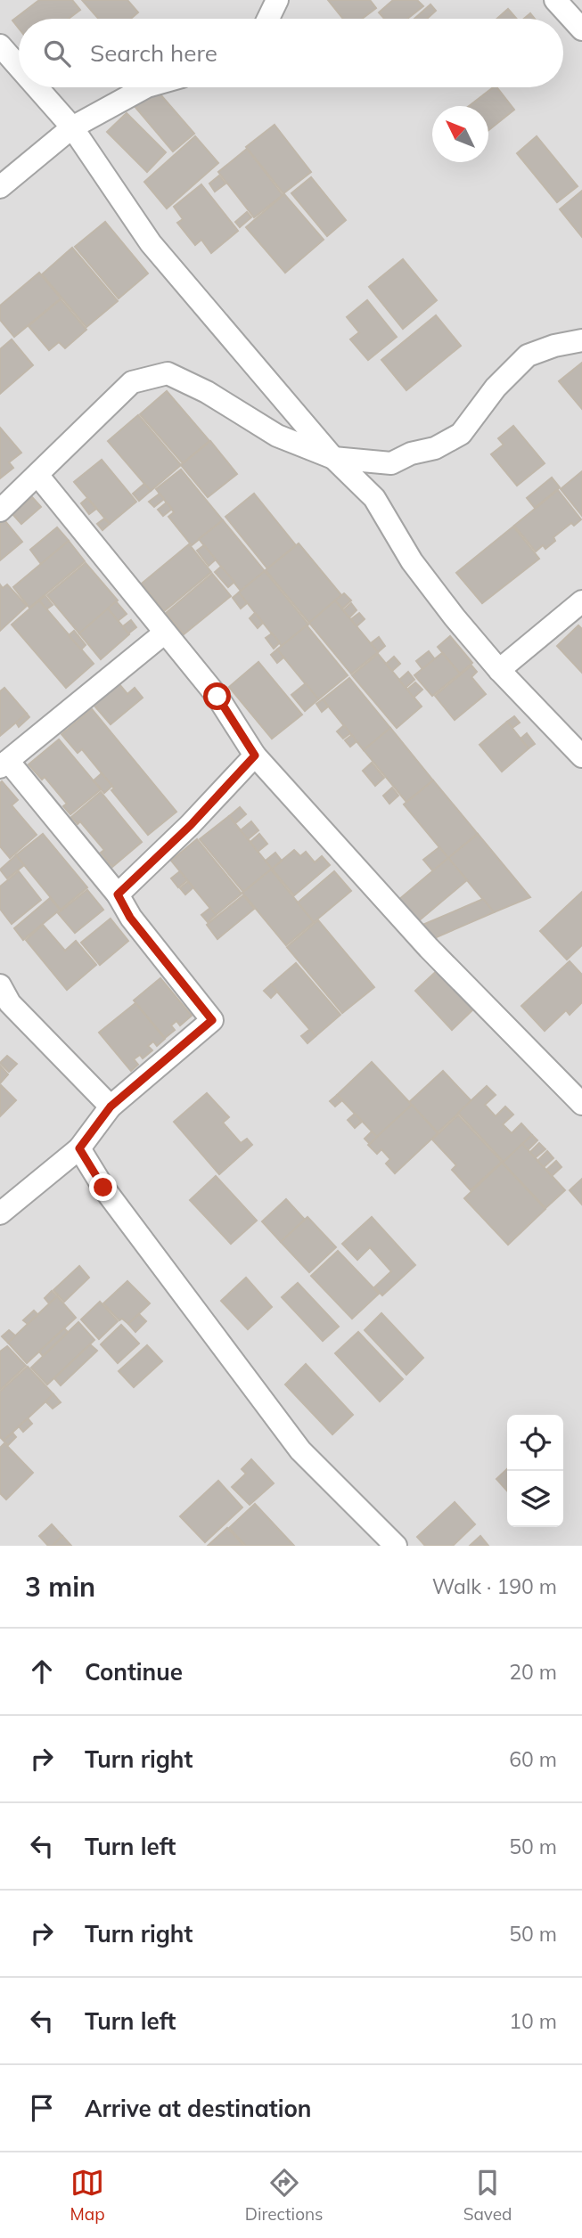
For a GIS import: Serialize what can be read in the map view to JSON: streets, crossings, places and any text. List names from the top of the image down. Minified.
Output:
{"north":"top left","page":{"search":"Search here","heading":["3 min","Walk · 190 m"],"list":[["Continue","20 m"],["Turn right","60 m"],["Turn left","50 m"],["Turn right","50 m"],["Turn left","10 m"],"Arrive at destination"],"nav":["Map","Directions","Saved"]}}
